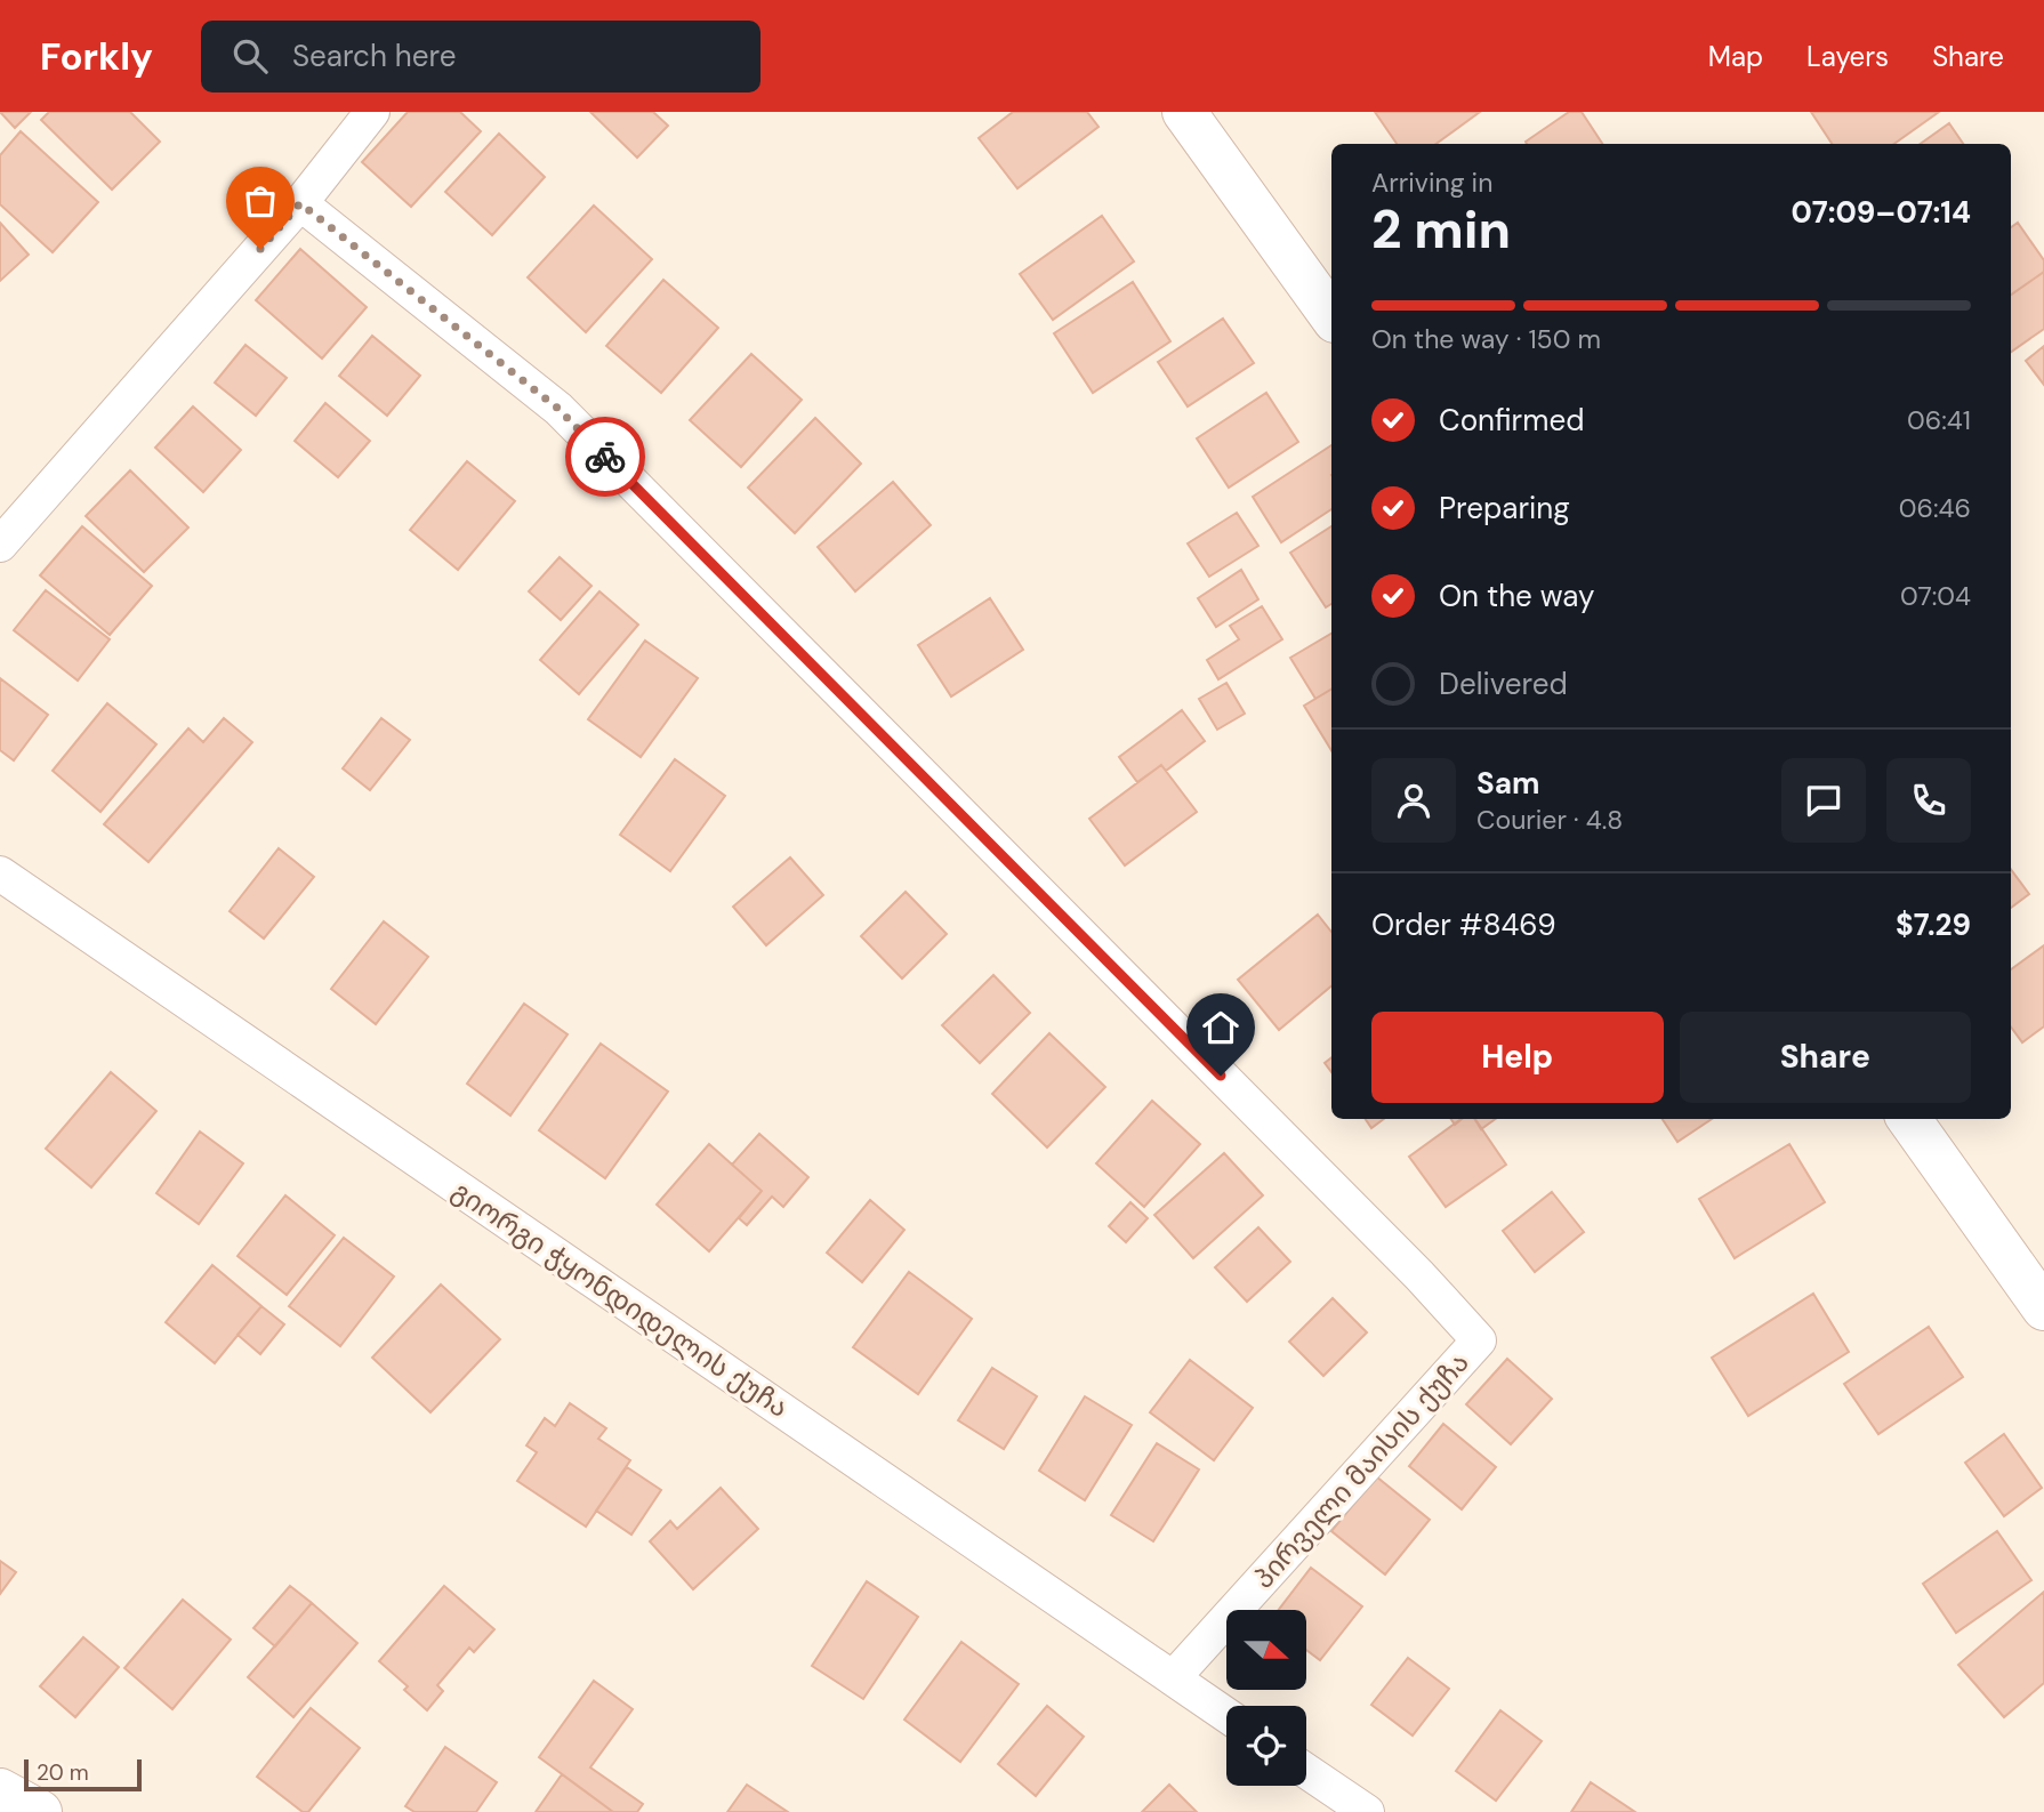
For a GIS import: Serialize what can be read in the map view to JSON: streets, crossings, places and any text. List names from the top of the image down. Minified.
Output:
{"streets":{"street":["გიორგი ჭყონდიდელის ქუჩა","პირველი მაისის ქუჩა"]},"crossings":[["გიორგი ჭყონდიდელის ქუჩა","პირველი მაისის ქუჩა"]],"scale_bar":"20 m","north":"right","page":{"header":"Forkly","search":"Search here","nav":["Map","Layers","Share"],"heading":["2 min","Arriving in","07:09–07:14"],"panel":["Sam","Courier · 4.8","Order #8469","$7.29"],"bar":"On the way · 150 m","list":[["Confirmed","06:41"],["Preparing","06:46"],["On the way","07:04"],"Delivered"],"buttons":["Help","Share"],"scale":"20 m"}}
